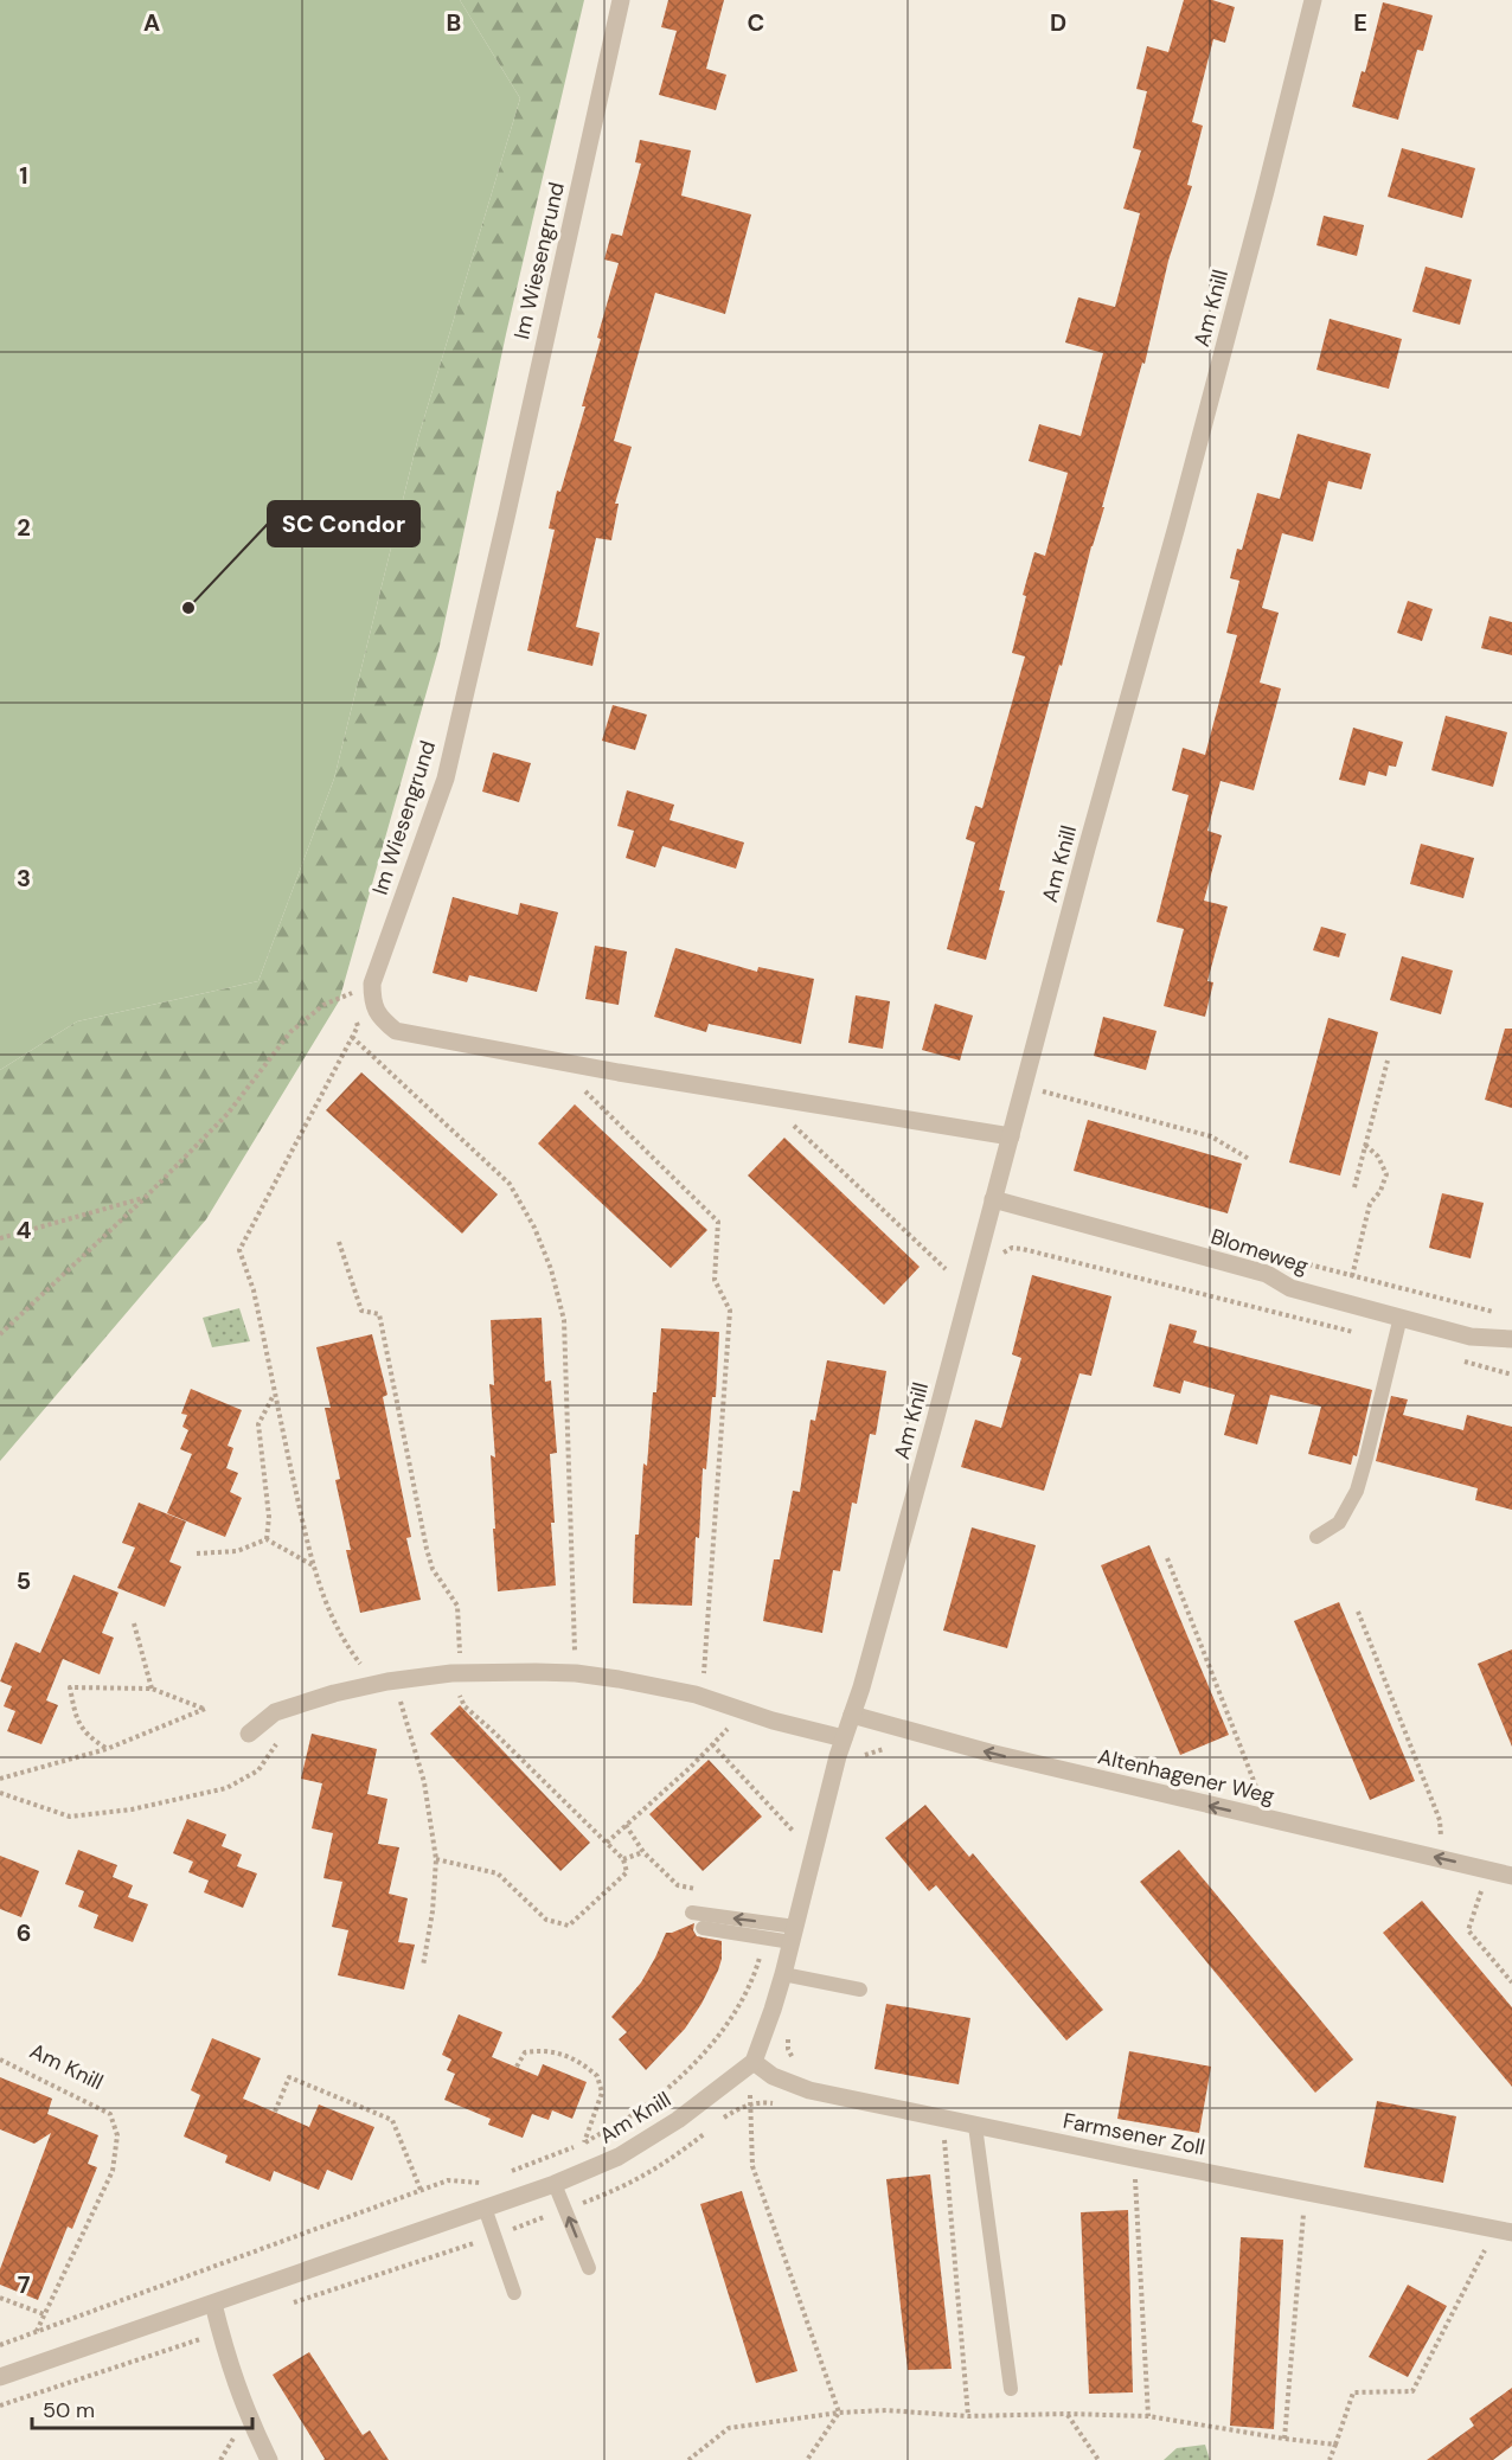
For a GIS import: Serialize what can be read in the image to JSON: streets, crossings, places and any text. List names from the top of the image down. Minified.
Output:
{"streets":{"street":["Im Wiesengrund","Am Knill","Blomeweg","Altenhagener Weg","Farmsener Zoll"]},"crossings":[["Am Knill","Blomeweg"],["Am Knill","Altenhagener Weg"],["Am Knill","Farmsener Zoll"]],"one_way":["Altenhagener Weg"],"places":["SC Condor"],"scale_bar":"50 m","grid":{"columns":["A","B","C","D","E"],"rows":["1","2","3","4","5","6","7"]}}
